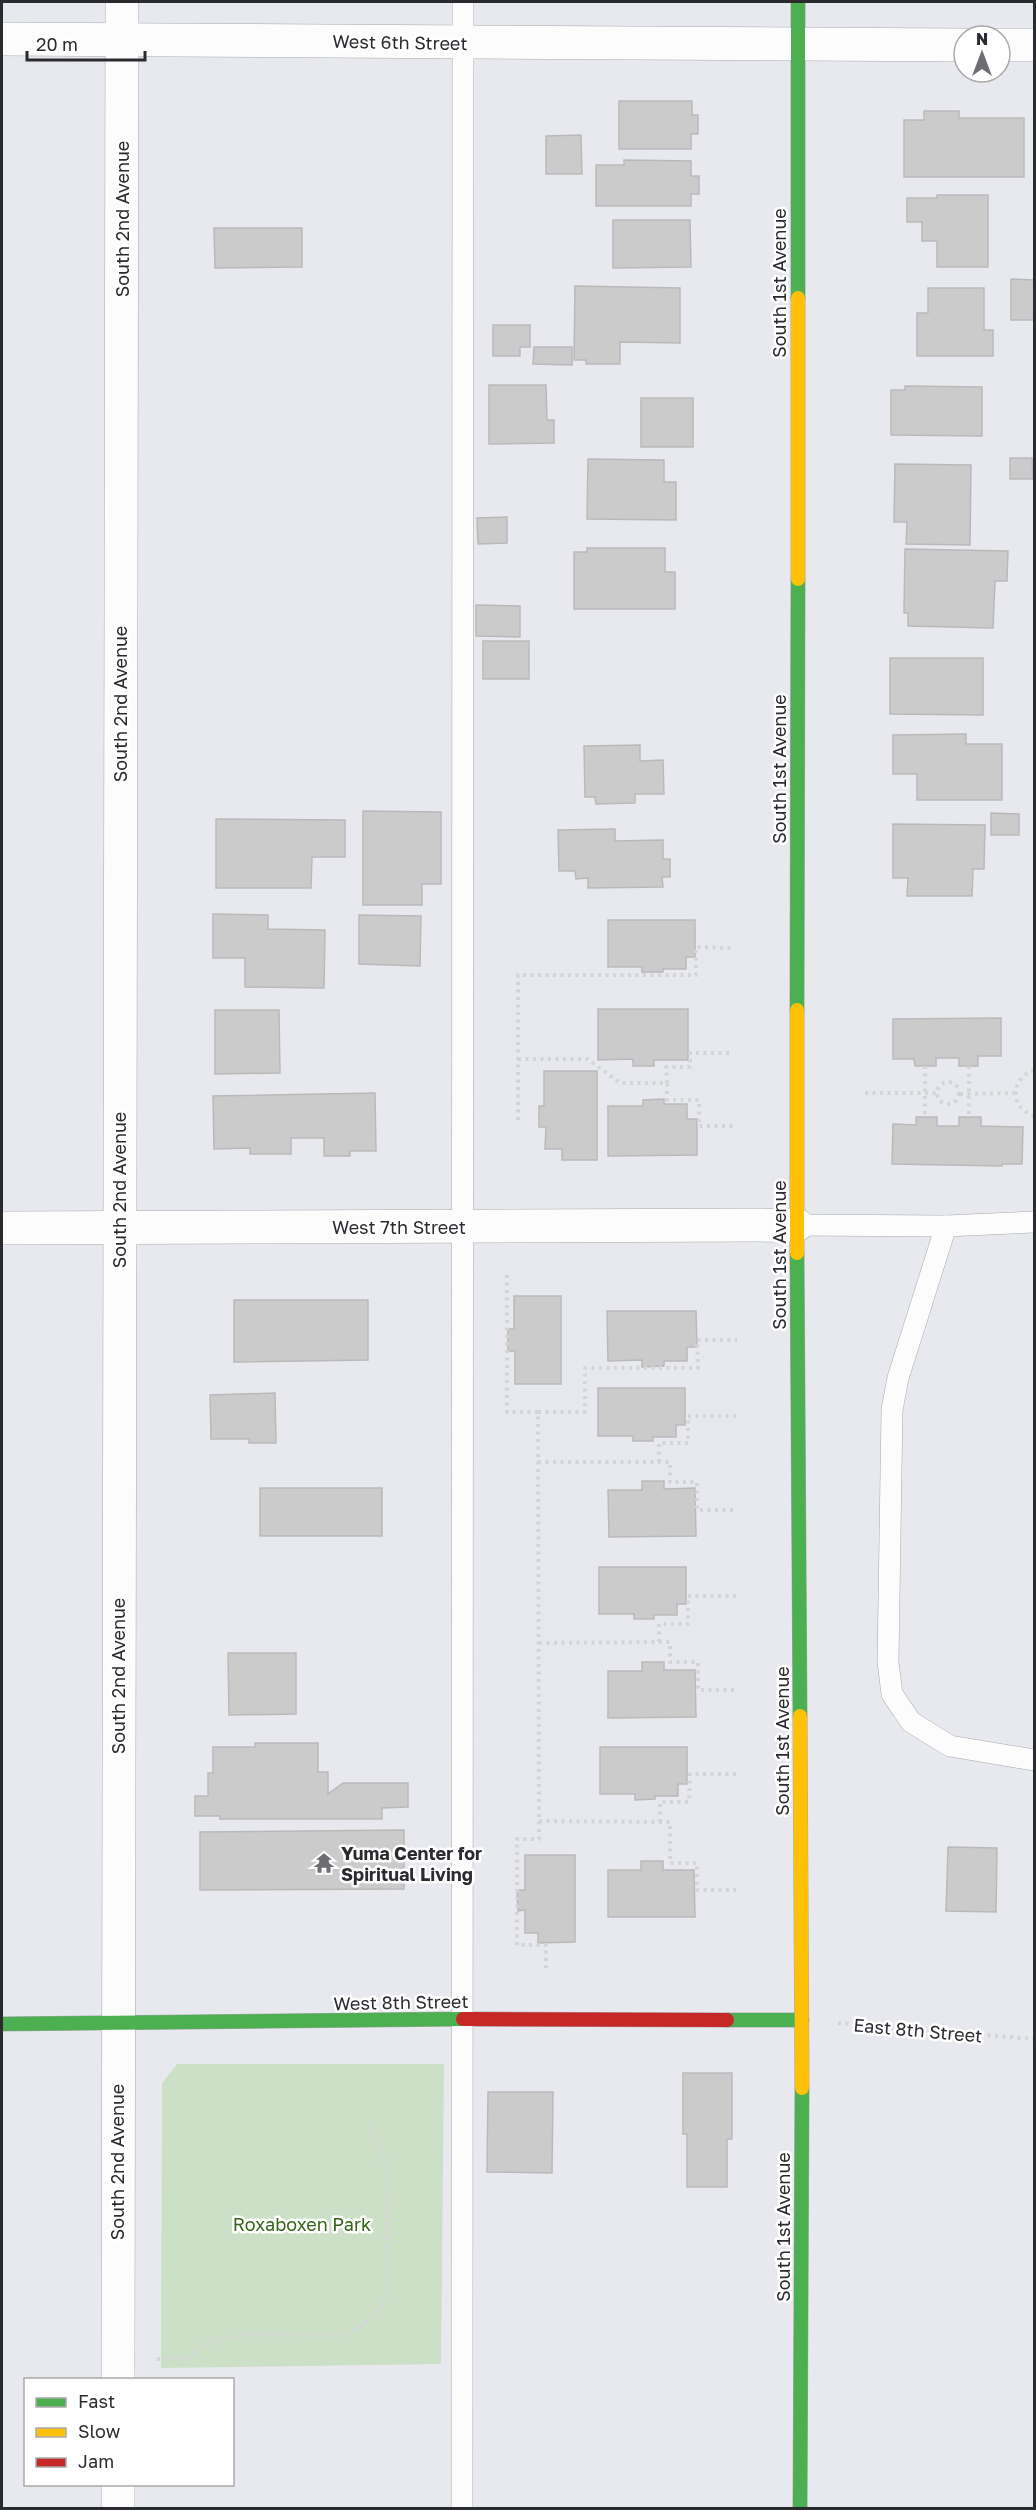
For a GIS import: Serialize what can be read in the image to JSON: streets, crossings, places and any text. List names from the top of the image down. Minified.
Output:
{"streets":{"street":["West 6th Street","South 2nd Avenue","South 1st Avenue","West 7th Street","West 8th Street"],"path":["East 8th Street"]},"crossings":[["West 6th Street","South 2nd Avenue"],["West 6th Street","South 1st Avenue"],["South 2nd Avenue","West 7th Street"],["South 2nd Avenue","West 8th Street"],["South 1st Avenue","West 7th Street"],["South 1st Avenue","West 8th Street"],["South 1st Avenue","East 8th Street"],["West 8th Street","East 8th Street"]],"parks":["Roxaboxen Park"],"places":{"temple":["Yuma Center for Spiritual Living"]},"legend":["Fast","Slow","Jam"],"scale_bar":"20 m","north":"top"}
